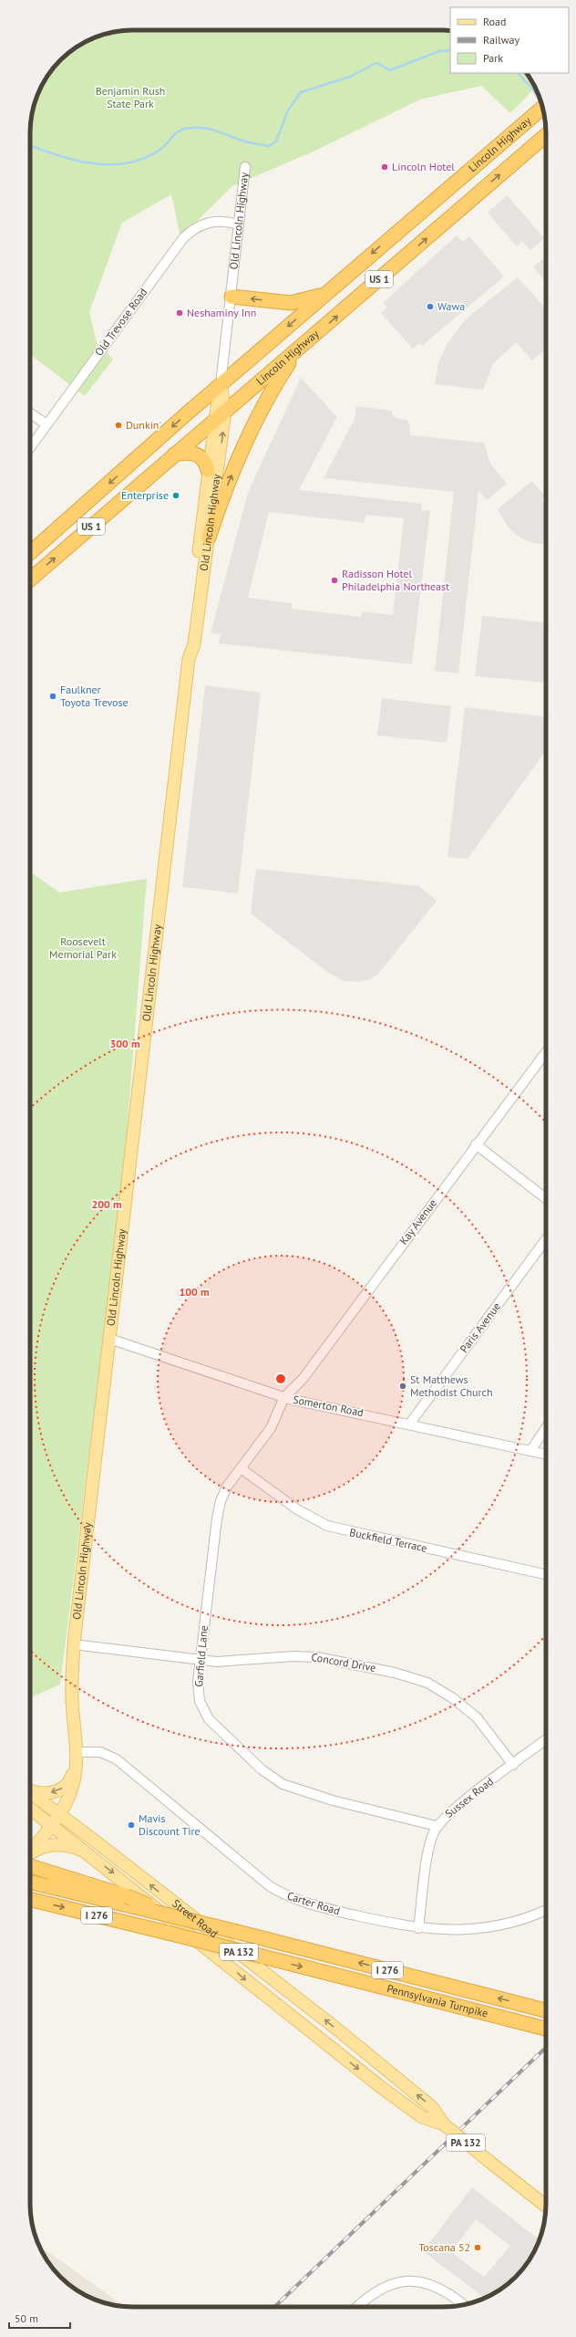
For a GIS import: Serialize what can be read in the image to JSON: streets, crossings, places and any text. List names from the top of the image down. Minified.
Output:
{"streets":{"highway":["Lincoln Highway","US 1","I 276","Pennsylvania Turnpike"],"main road":["Old Lincoln Highway","Street Road","PA 132"],"street":["Old Trevose Road","Kay Avenue","Paris Avenue","Somerton Road","Buckfield Terrace","Garfield Lane","Concord Drive","Sussex Road","Carter Road"]},"crossings":[["Lincoln Highway","Old Lincoln Highway"],["Old Lincoln Highway","Old Trevose Road"],["Old Lincoln Highway","Somerton Road"],["Old Lincoln Highway","Concord Drive"],["Old Lincoln Highway","Carter Road"],["Old Lincoln Highway","Street Road"],["Kay Avenue","Somerton Road"],["Kay Avenue","Garfield Lane"],["Paris Avenue","Somerton Road"],["Somerton Road","Garfield Lane"],["Buckfield Terrace","Garfield Lane"],["Garfield Lane","Concord Drive"],["Garfield Lane","Sussex Road"],["Concord Drive","Sussex Road"],["Sussex Road","Carter Road"]],"parks":["Benjamin Rush State Park","Roosevelt Memorial Park"],"places":["Lincoln Hotel","Wawa","Neshaminy Inn","Dunkin'","Enterprise","Radisson Hotel Philadelphia Northeast","Faulkner Toyota Trevose","St Matthews Methodist Church","Mavis Discount Tire","Toscana 52"],"legend":["Road","Railway","Park"],"scale_bar":"50 m","rings":["300 m","200 m","100 m"]}
